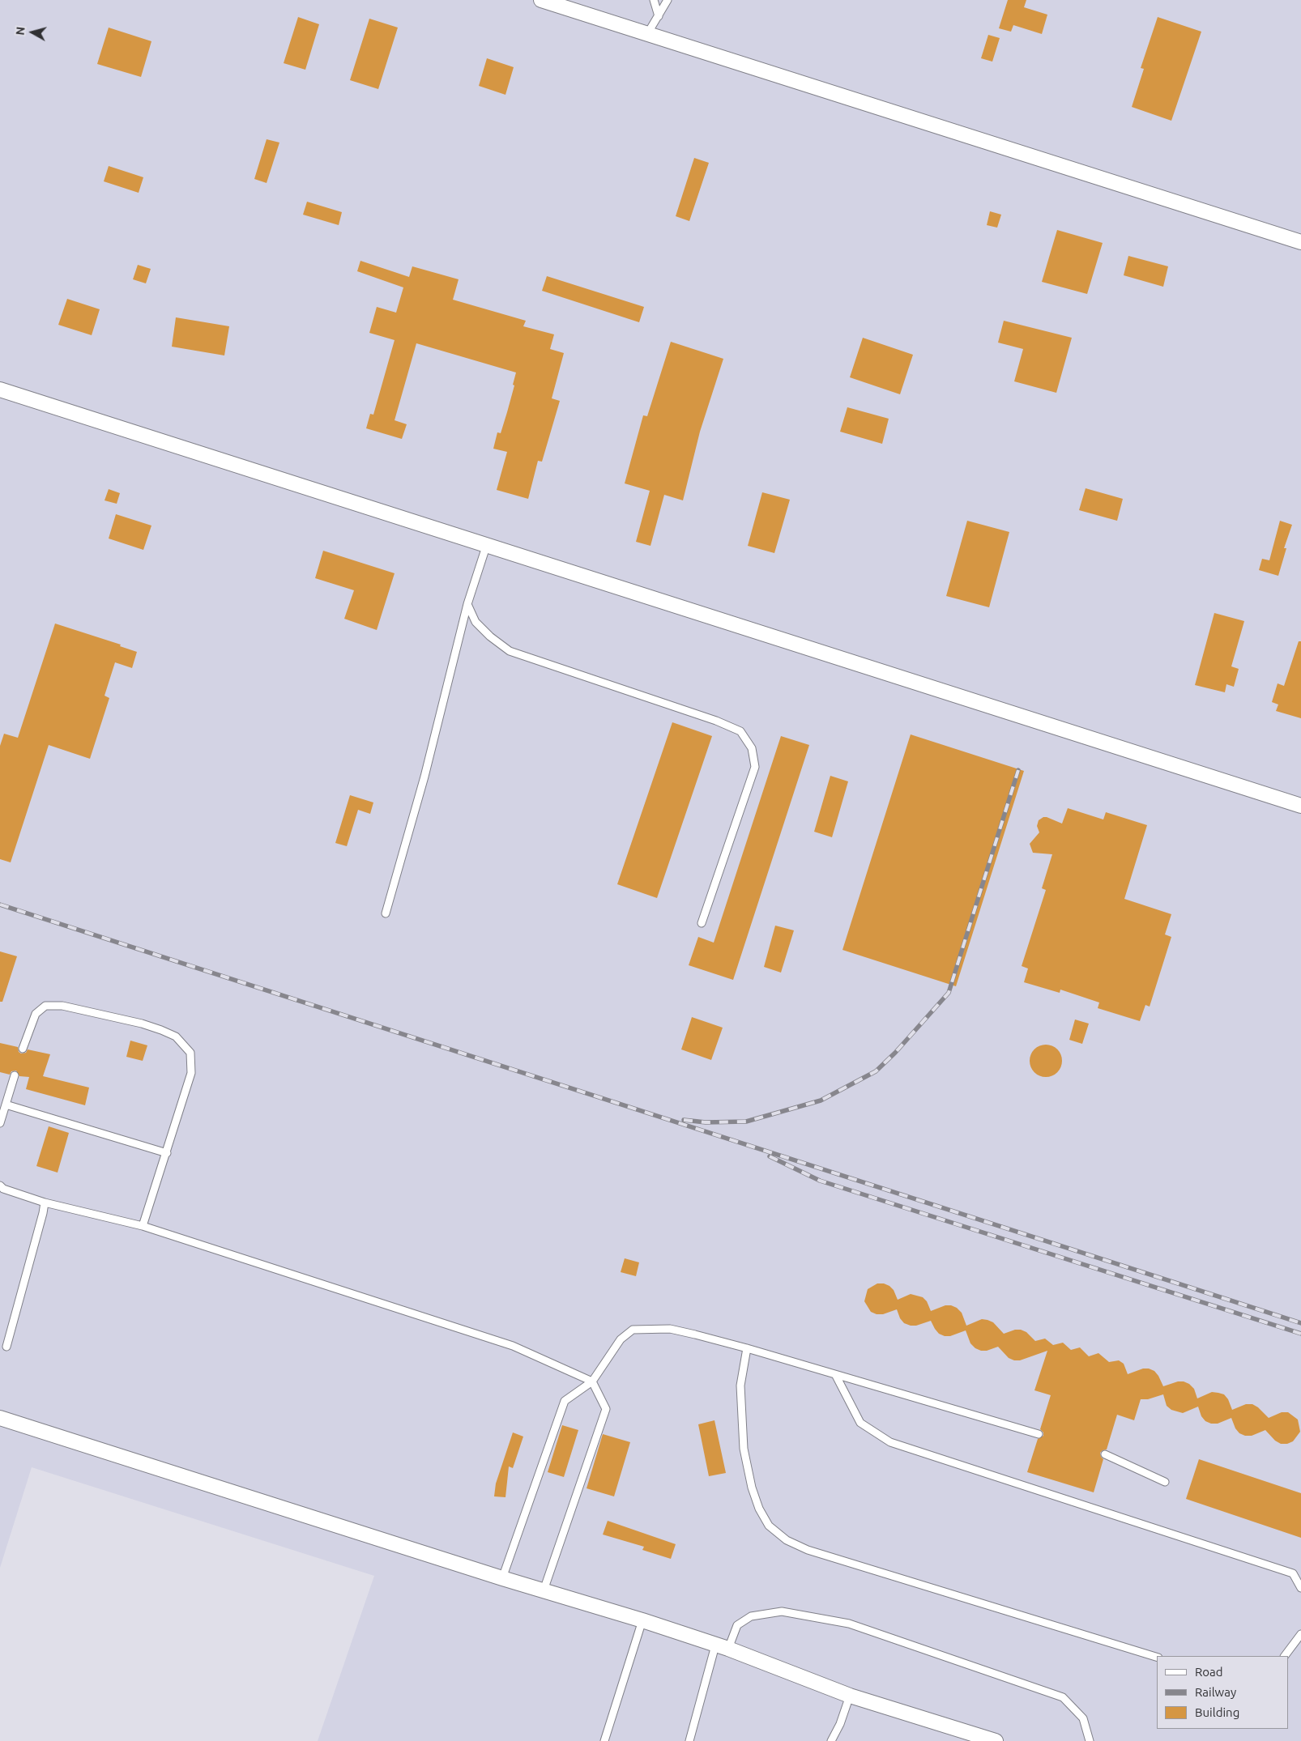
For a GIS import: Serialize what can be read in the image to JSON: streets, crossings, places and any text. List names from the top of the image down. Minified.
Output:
{"legend":["Road","Railway","Building"],"north":"left"}
